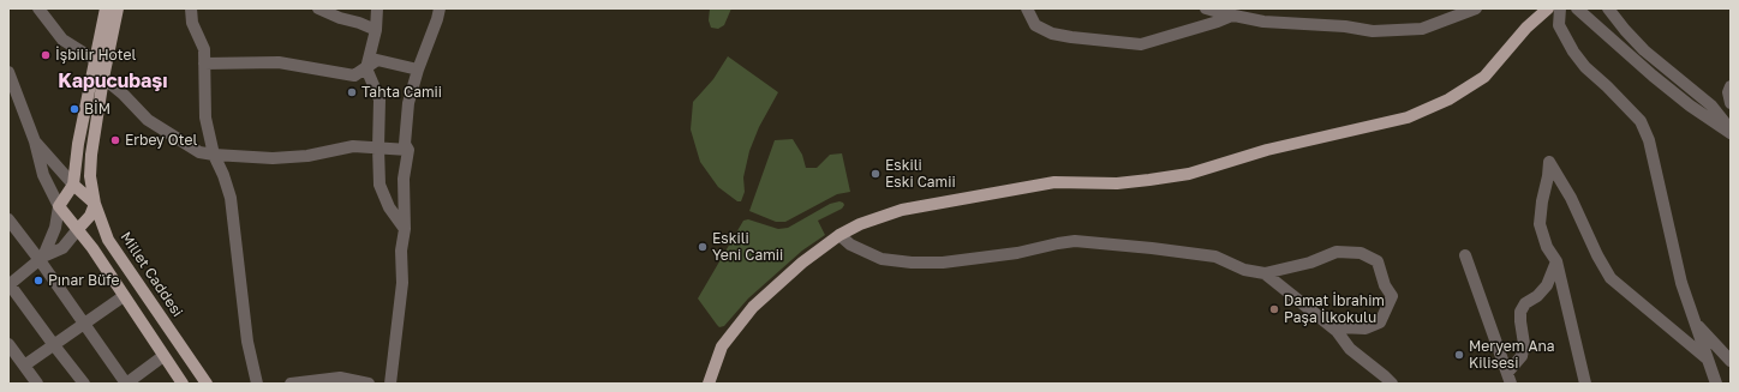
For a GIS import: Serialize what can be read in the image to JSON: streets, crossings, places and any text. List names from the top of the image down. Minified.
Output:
{"streets":{"main road":["Millet Caddesi"]},"districts":["Kapucubaşı"],"places":["İşbilir Hotel","Tahta Camii","BİM","Erbey Otel","Eskili Eski Camii","Eskili Yeni Camii","Pınar Büfe","Damat İbrahim Paşa İlkokulu","Meryem Ana Kilisesi"]}
